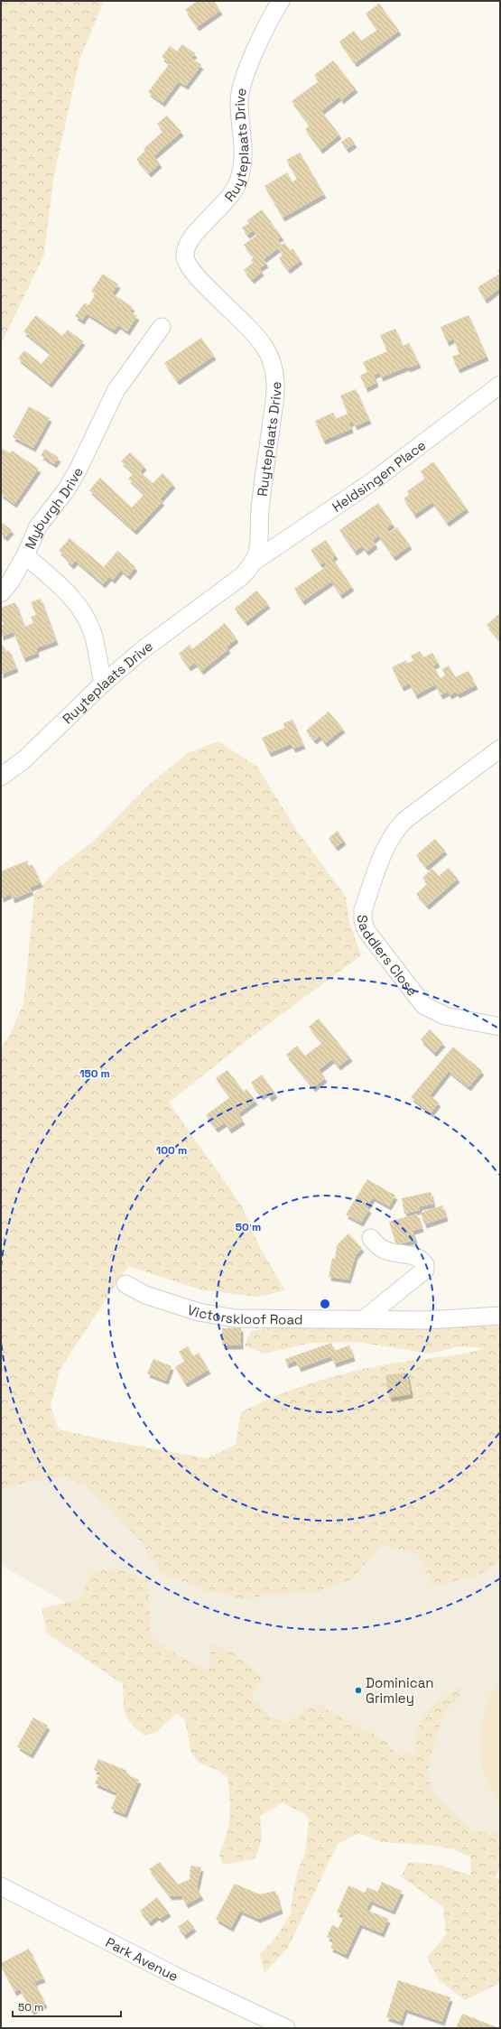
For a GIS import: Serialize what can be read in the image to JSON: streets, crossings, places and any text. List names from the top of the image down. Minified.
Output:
{"streets":{"street":["Ruyteplaats Drive","Heldsingen Place","Myburgh Drive","Saddlers Close","Victorskloof Road","Park Avenue"]},"crossings":[["Ruyteplaats Drive","Heldsingen Place"],["Ruyteplaats Drive","Myburgh Drive"]],"places":["Dominican Grimley"],"scale_bar":"50 m","rings":["150 m","100 m","50 m"]}
